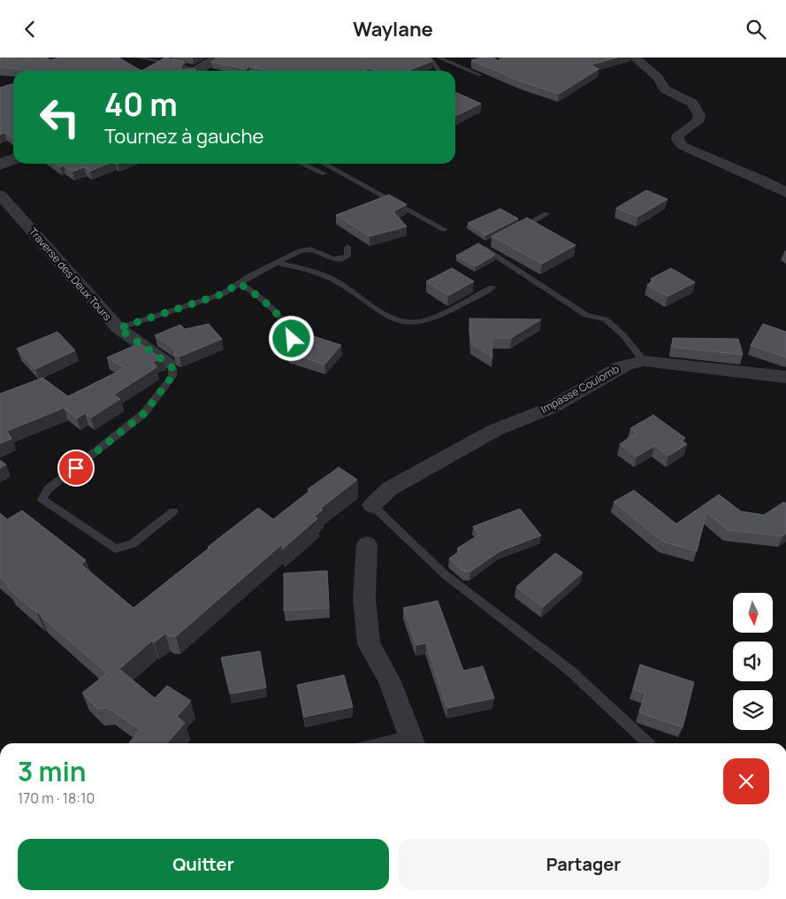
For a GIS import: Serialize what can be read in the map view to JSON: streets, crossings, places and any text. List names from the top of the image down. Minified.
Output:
{"streets":{"street":["Traverse des Deux Tours","Impasse Coulomb"]},"north":"bottom","page":{"header":"Waylane","turn":["40 m","Tournez à gauche"],"heading":["3 min","170 m · 18:10"],"buttons":["Quitter","Partager"]}}
